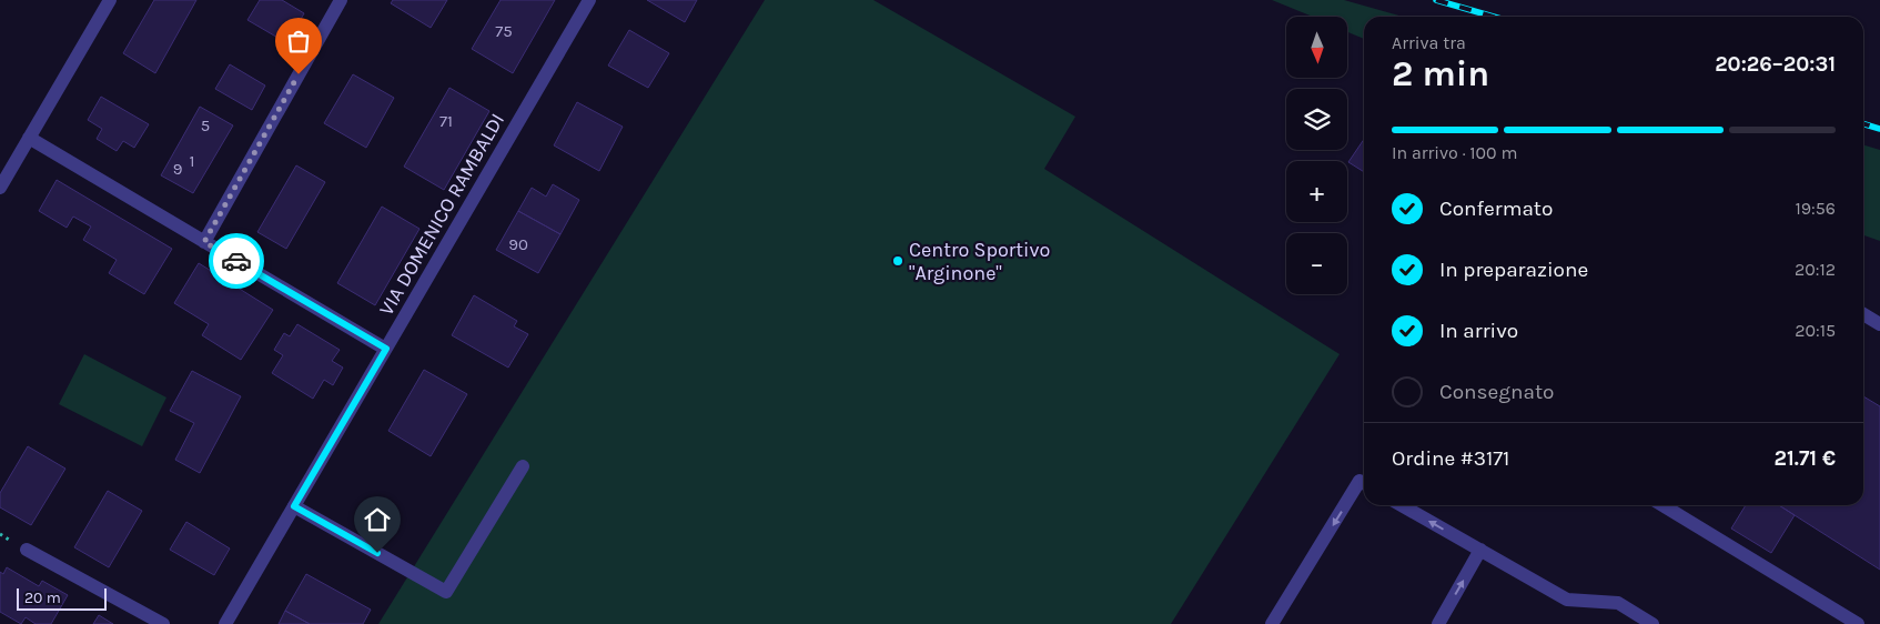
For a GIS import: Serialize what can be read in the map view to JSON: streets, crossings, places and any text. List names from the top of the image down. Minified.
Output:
{"streets":{"street":["VIA DOMENICO RAMBALDI"]},"places":["Centro Sportivo \"Arginone\""],"house_numbers":["75","71","5","1","9","90"],"scale_bar":"20 m","north":"bottom","page":{"map_buttons":["+","−"],"heading":["2 min","Arriva tra","20:26–20:31"],"panel":["Ordine #3171","21.71 €"],"bar":"In arrivo · 100 m","list":[["Confermato","19:56"],["In preparazione","20:12"],["In arrivo","20:15"],"Consegnato"],"scale":"20 m"}}
